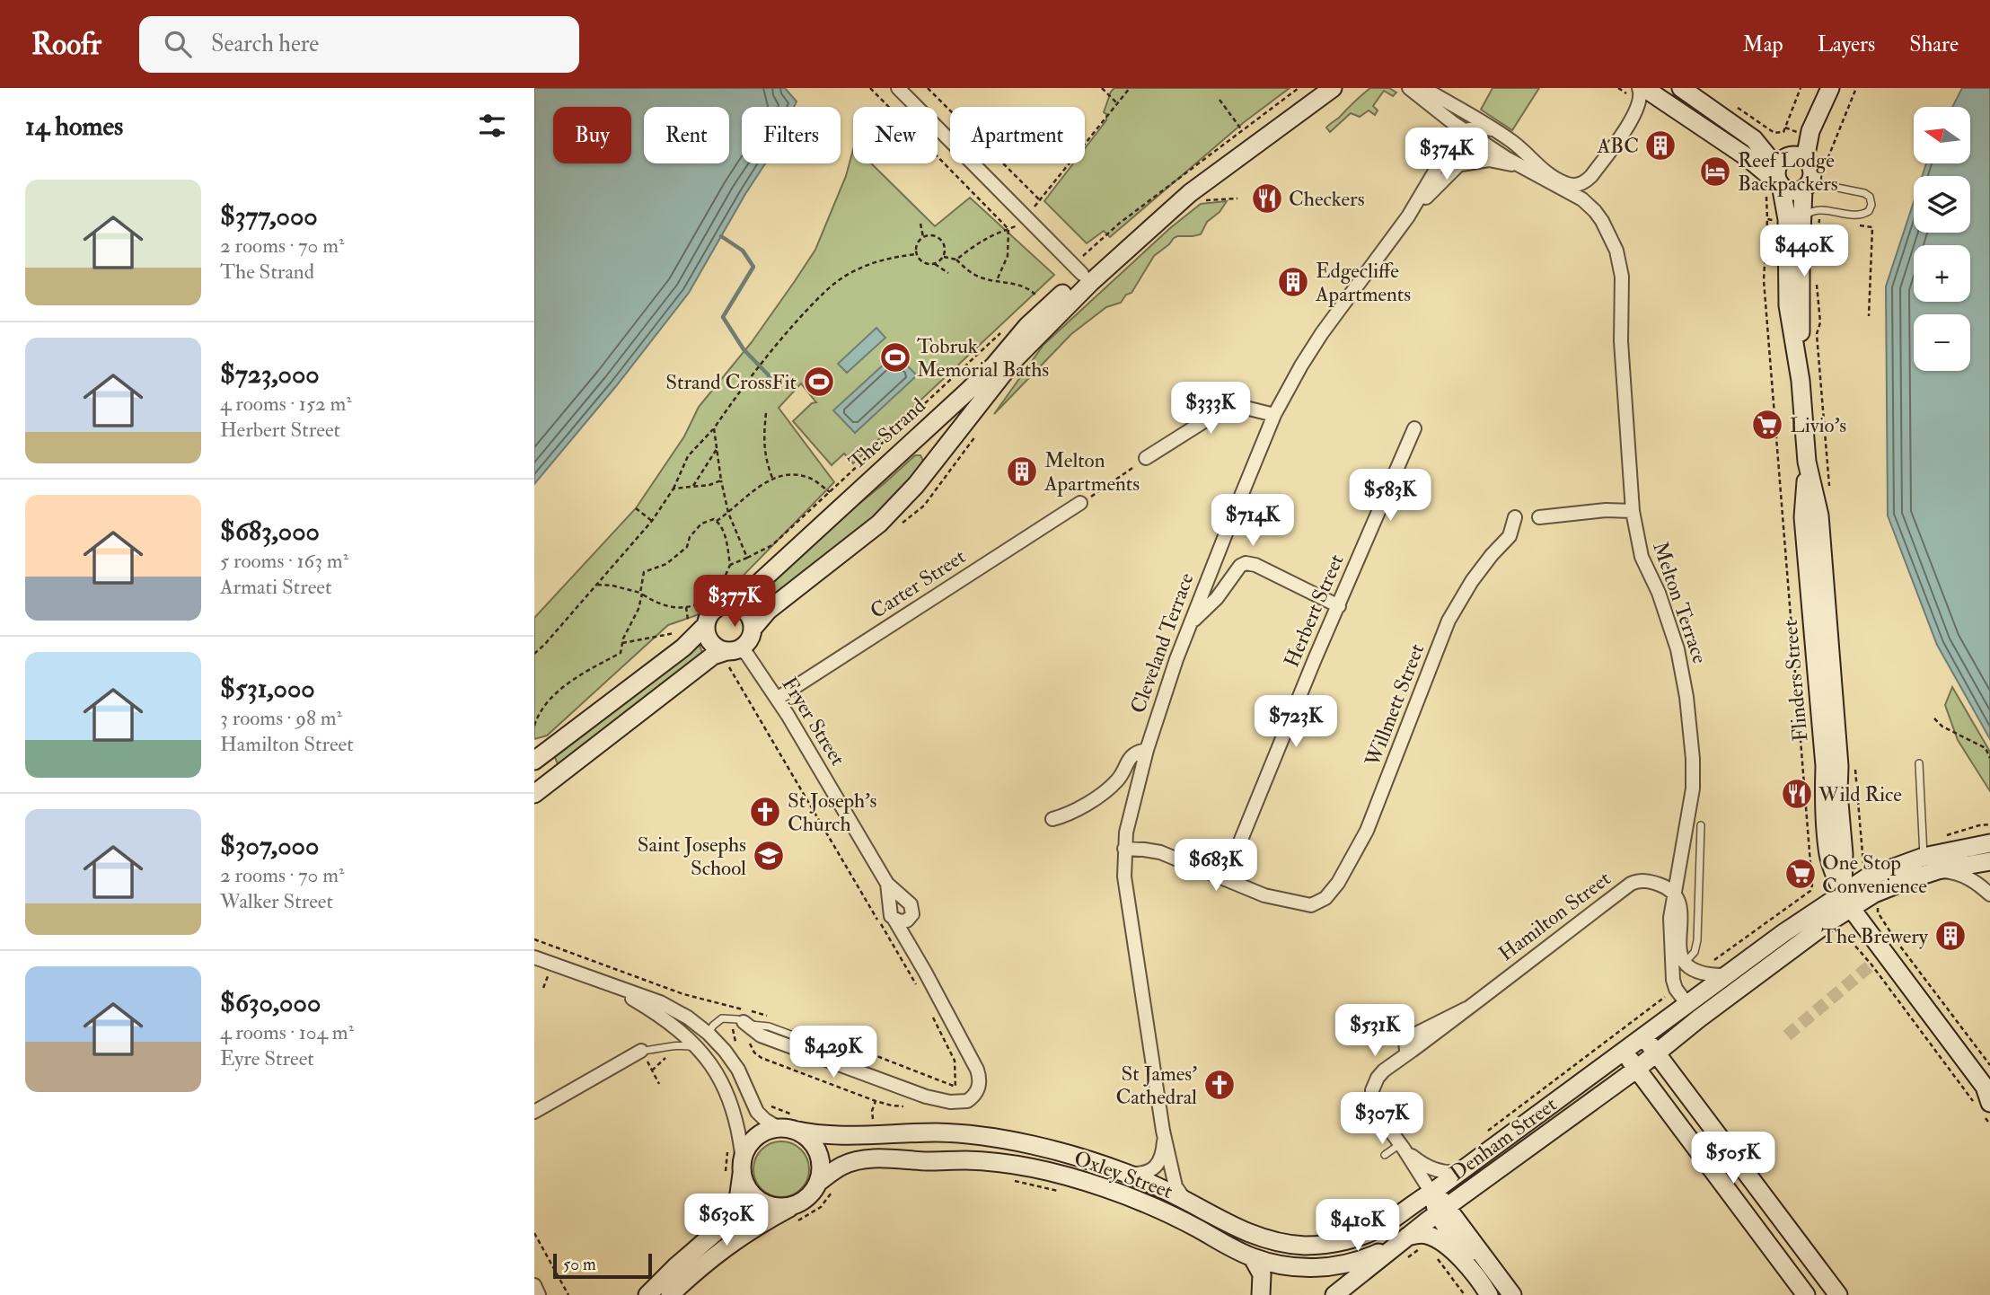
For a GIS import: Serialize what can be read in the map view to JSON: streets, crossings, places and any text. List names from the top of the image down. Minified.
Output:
{"streets":{"main road":["The Strand","Flinders Street","Denham Street","Oxley Street"],"street":["Carter Street","Melton Terrace","Herbert Street","Cleveland Terrace","Willmett Street","Fryer Street","Hamilton Street"]},"crossings":[["The Strand","Fryer Street"],["Carter Street","Fryer Street"],["Melton Terrace","Cleveland Terrace"],["Melton Terrace","Hamilton Street"],["Melton Terrace","Denham Street"],["Herbert Street","Willmett Street"],["Cleveland Terrace","Oxley Street"],["Flinders Street","Denham Street"],["Denham Street","Oxley Street"]],"places":{"building":["ABC","Edgecliffe Apartments","Melton Apartments","The Brewery"],"hotel":["Reef Lodge Backpackers"],"restaurant":["Checkers","Wild Rice"],"sports":["Tobruk Memorial Baths","Strand CrossFit"],"supermarket":["Livio's","One Stop Convenience"],"church":["St Joseph's Church","St James' Cathedral"],"school or university":["Saint Josephs School"]},"scale_bar":"50 m","north":"left","page":{"header":"Roofr","search":"Search here","nav":["Map","Layers","Share"],"heading":"14 homes","map_buttons":["+","−"],"chip":["Buy","Rent","Filters","New","Apartment"],"price":["$374K","$440K","$333K","$583K","$714K","$377K","$723K","$683K","$531K","$429K","$307K","$505K","$630K","$410K"],"list":[{"name":"$377,000","note":"2 rooms · 70 m² · The Strand"},{"name":"$723,000","note":"4 rooms · 152 m² · Herbert Street"},{"name":"$683,000","note":"5 rooms · 163 m² · Armati Street"},{"name":"$531,000","note":"3 rooms · 98 m² · Hamilton Street"},{"name":"$307,000","note":"2 rooms · 70 m² · Walker Street"},{"name":"$630,000","note":"4 rooms · 104 m² · Eyre Street"}],"scale":"50 m"}}
